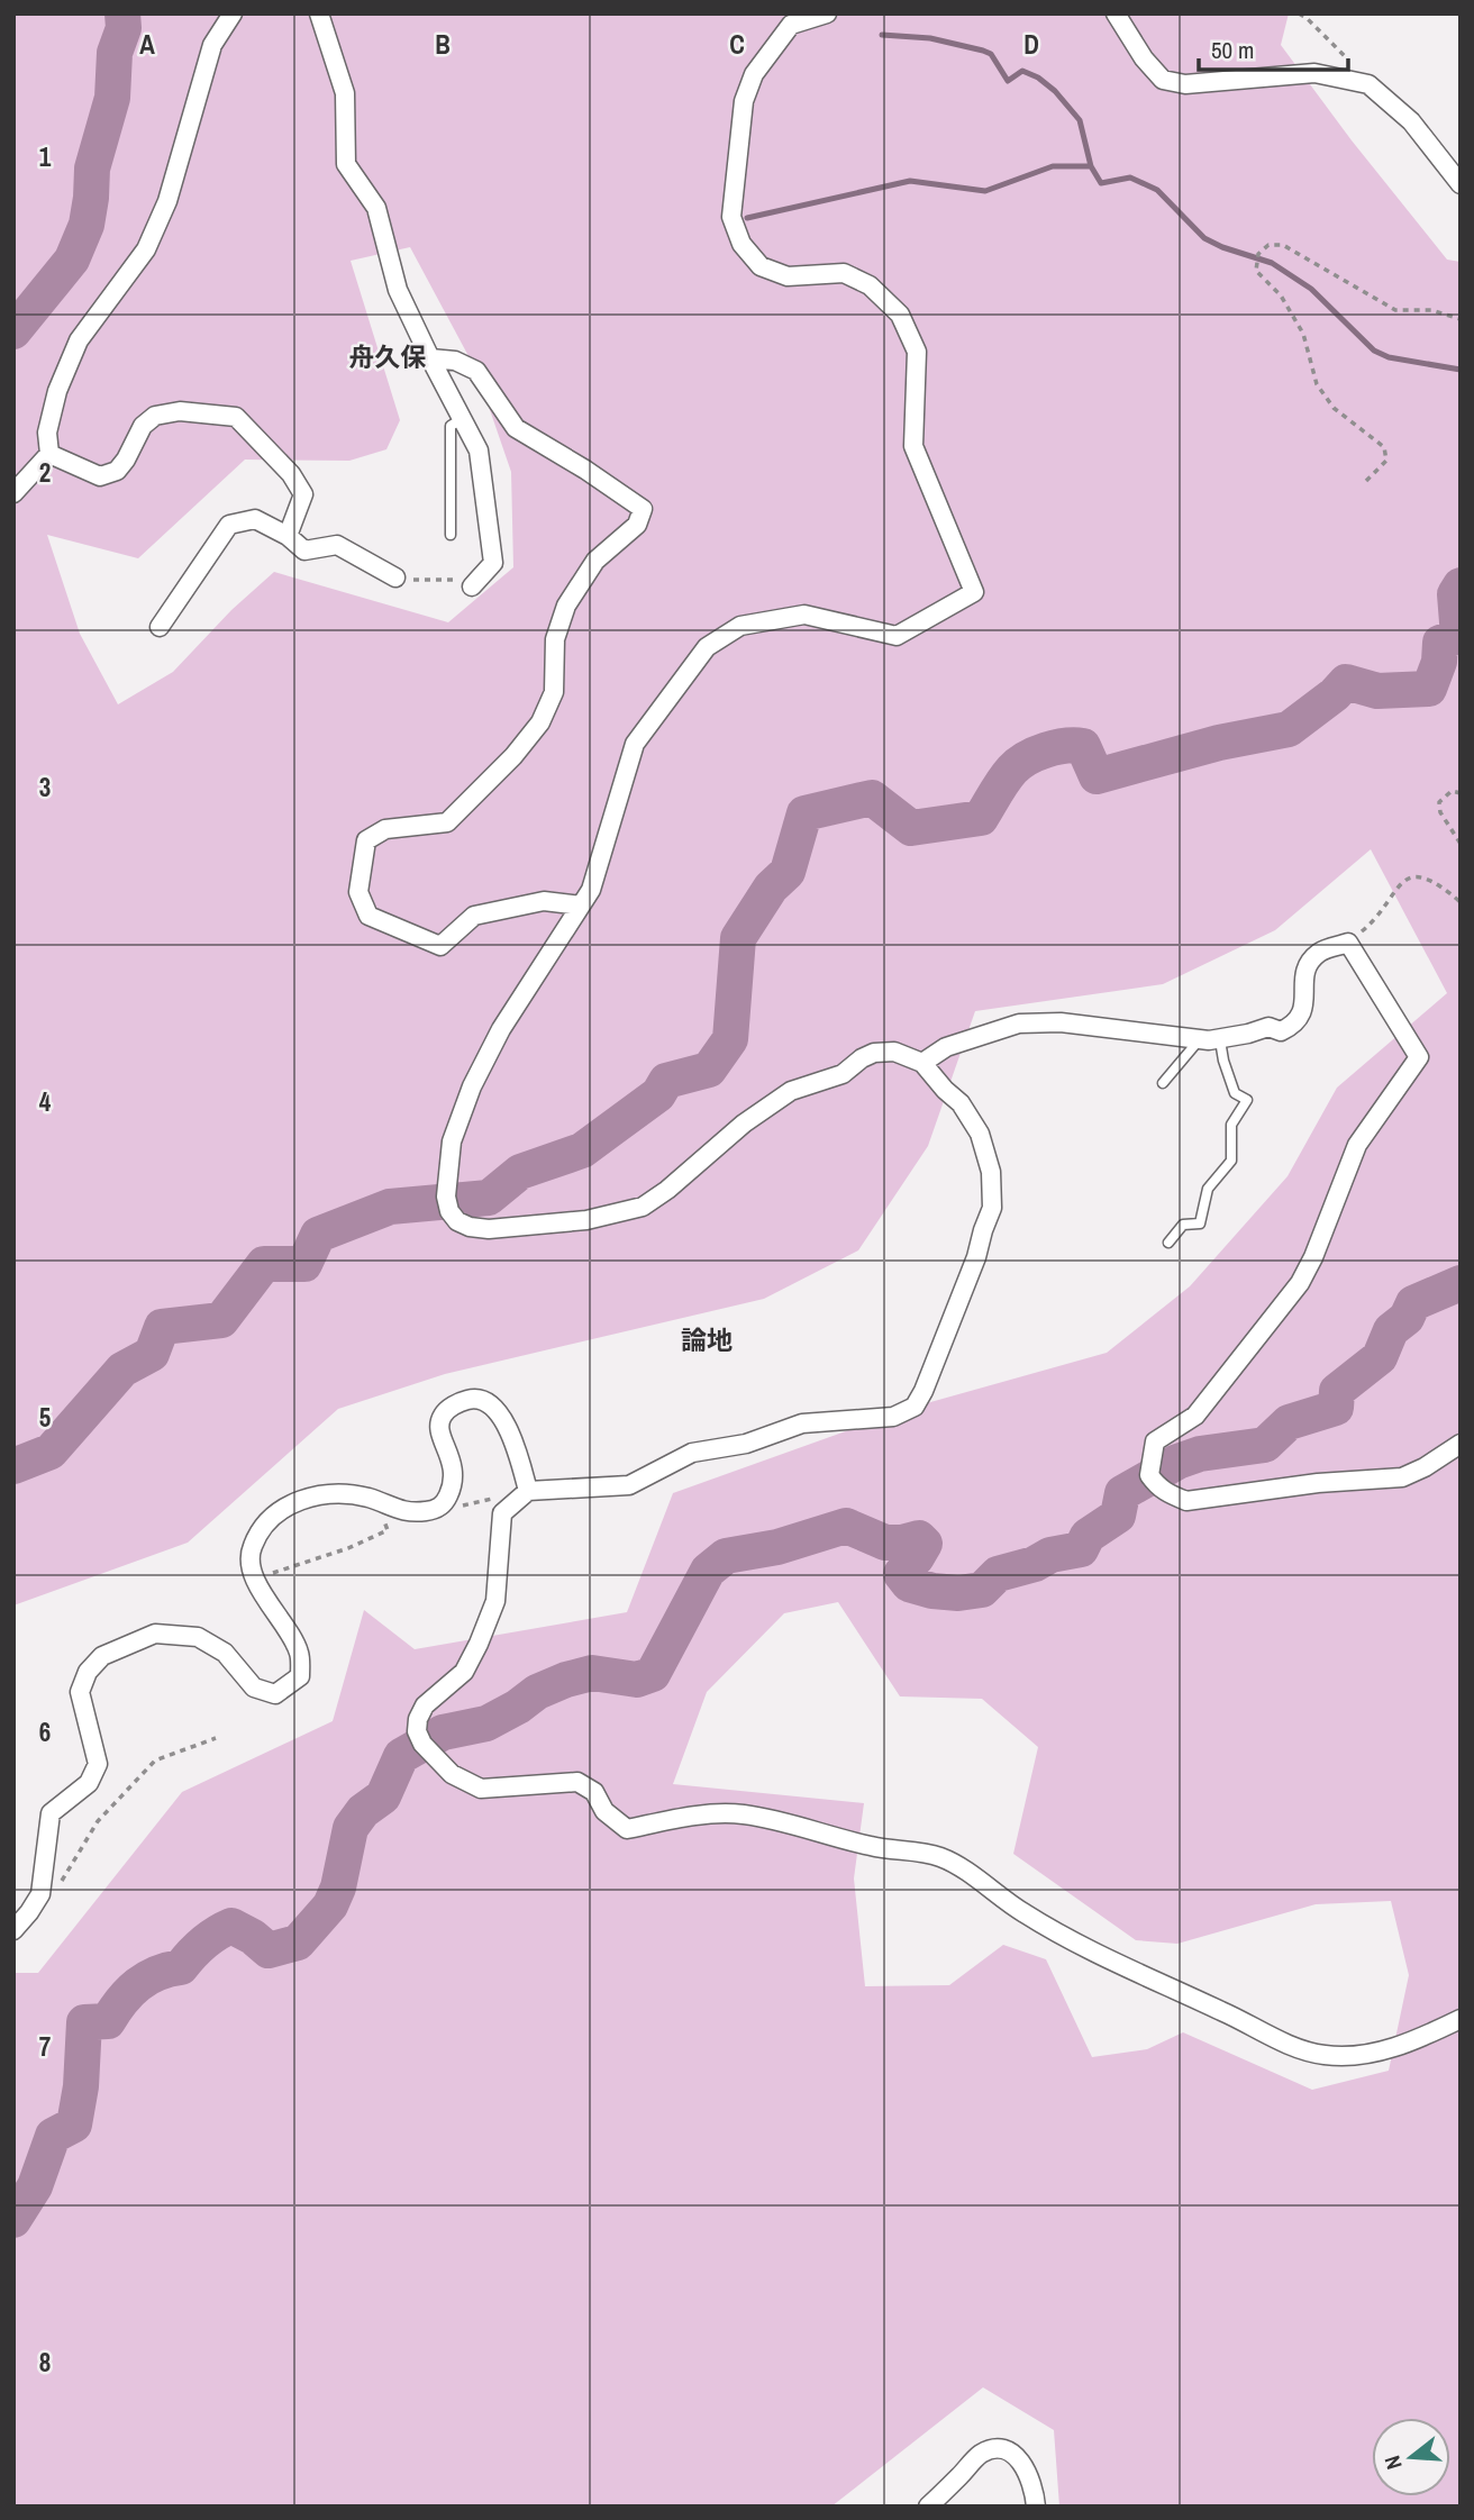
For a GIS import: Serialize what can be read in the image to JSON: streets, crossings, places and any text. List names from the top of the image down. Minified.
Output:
{"districts":["舟久保","論地"],"scale_bar":"50 m","north":"left","grid":{"columns":["A","B","C","D"],"rows":["1","2","3","4","5","6","7","8"]}}
